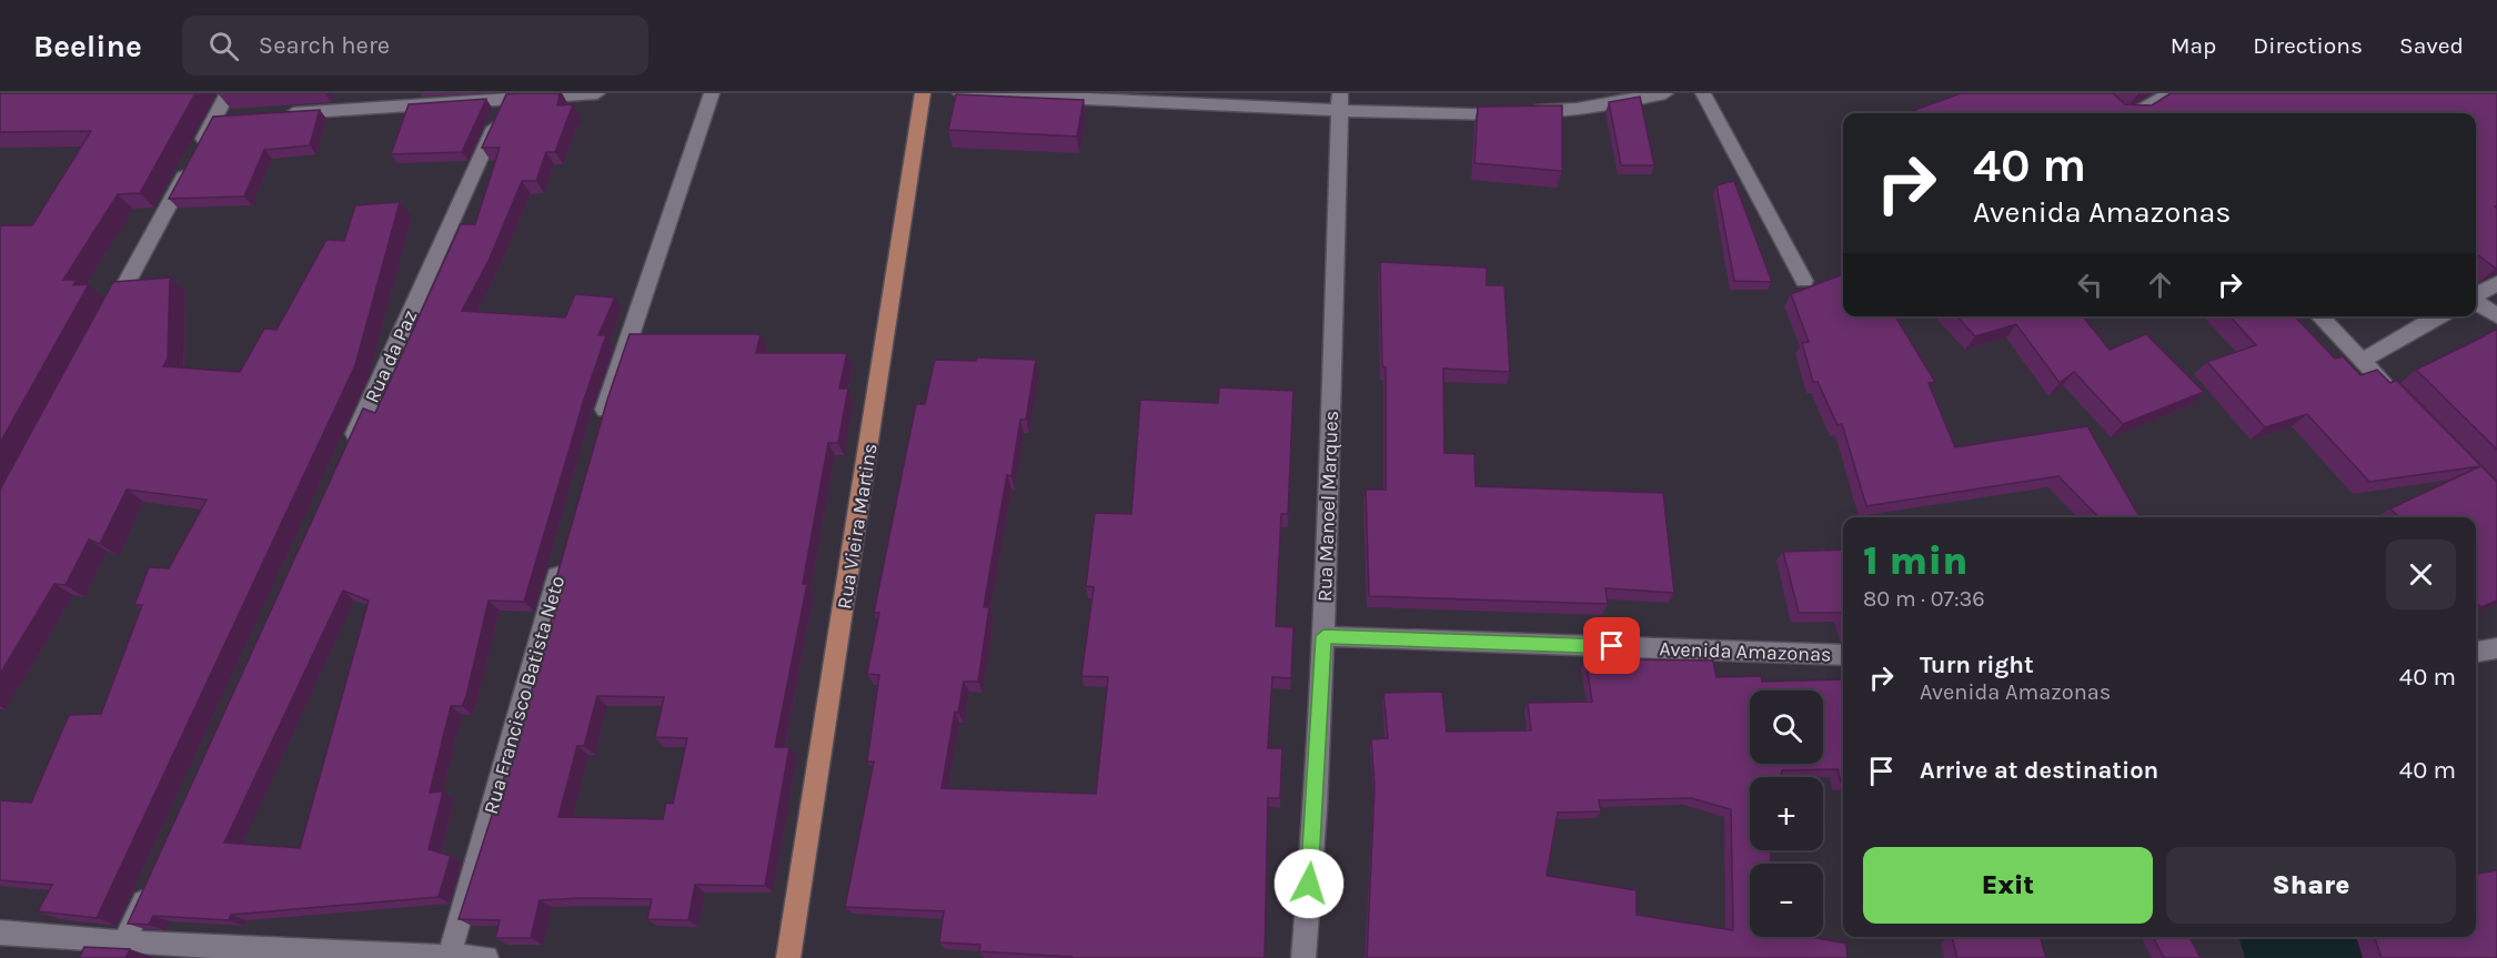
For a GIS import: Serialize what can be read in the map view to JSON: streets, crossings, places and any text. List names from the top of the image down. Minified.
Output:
{"streets":{"main road":["Rua Vieira Martins"],"street":["Rua da Paz","Rua Manoel Marques","Avenida Amazonas","Rua Francisco Batista Neto"]},"crossings":[["Rua Manoel Marques","Avenida Amazonas"]],"page":{"header":"Beeline","search":"Search here","nav":["Map","Directions","Saved"],"turn":["40 m","Avenida Amazonas"],"heading":["1 min","80 m · 07:36"],"list":[{"name":"Turn right","note":"Avenida Amazonas","value":"40 m"},{"name":"Arrive at destination","value":"40 m"}],"map_buttons":["+","−"],"buttons":["Exit","Share"]}}
